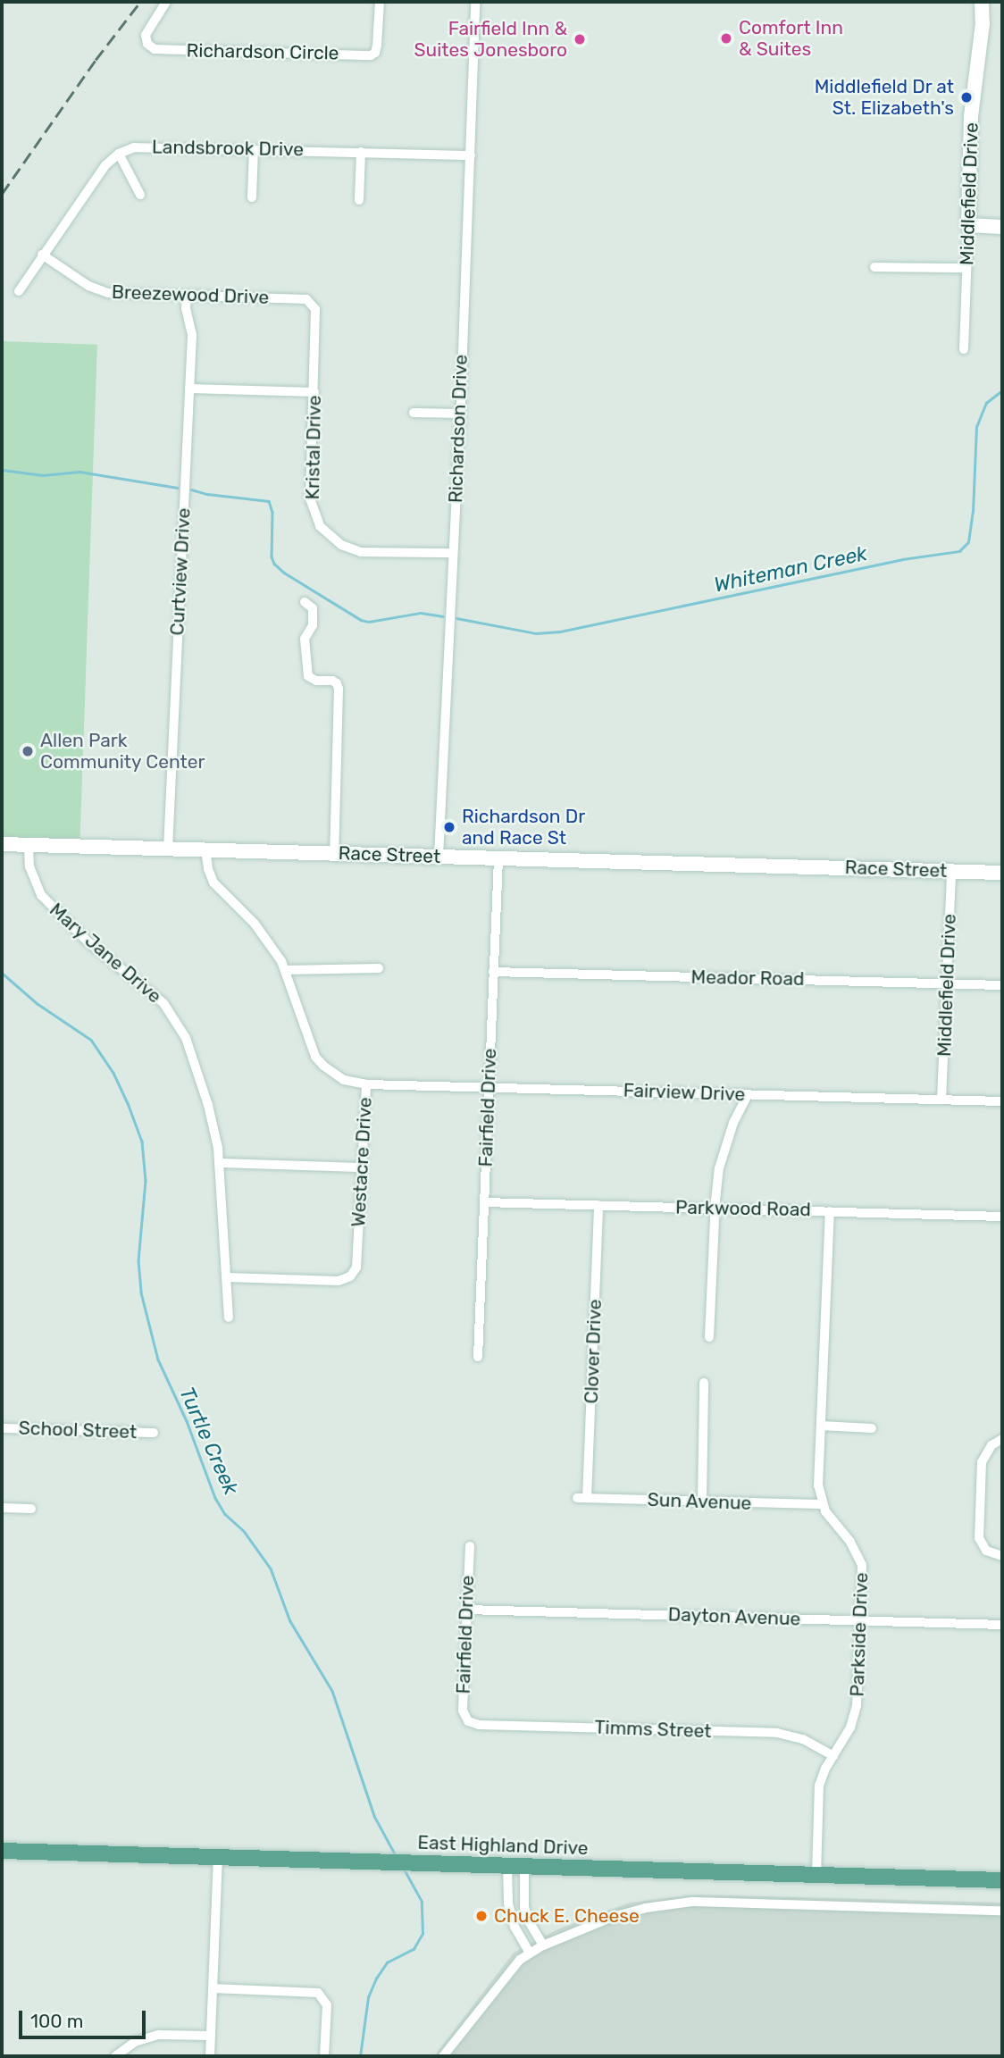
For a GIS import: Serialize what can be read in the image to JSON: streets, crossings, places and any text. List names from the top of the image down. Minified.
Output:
{"streets":{"main road":["East Highland Drive"],"street":["Richardson Circle","Landsbrook Drive","Middlefield Drive","Breezewood Drive","Richardson Drive","Kristal Drive","Curtview Drive","Race Street","Mary Jane Drive","Meador Road","Fairview Drive","Fairfield Drive","Westacre Drive","Parkwood Road","Clover Drive","School Street","Sun Avenue","Dayton Avenue","Parkside Drive","Timms Street"]},"crossings":[["Landsbrook Drive","Richardson Drive"],["Middlefield Drive","Race Street"],["Middlefield Drive","Meador Road"],["Middlefield Drive","Fairview Drive"],["Breezewood Drive","Kristal Drive"],["Breezewood Drive","Curtview Drive"],["Richardson Drive","Kristal Drive"],["Richardson Drive","Race Street"],["Curtview Drive","Race Street"],["Race Street","Mary Jane Drive"],["Race Street","Fairfield Drive"],["Race Street","Westacre Drive"],["Mary Jane Drive","Westacre Drive"],["Meador Road","Fairfield Drive"],["Fairview Drive","Fairfield Drive"],["Fairview Drive","Westacre Drive"],["Fairfield Drive","Parkwood Road"],["Fairfield Drive","Dayton Avenue"],["Fairfield Drive","Timms Street"],["Parkwood Road","Clover Drive"],["Clover Drive","Sun Avenue"],["Sun Avenue","Parkside Drive"],["Dayton Avenue","Parkside Drive"],["Parkside Drive","Timms Street"],["Parkside Drive","East Highland Drive"]],"water":["Whiteman Creek","Turtle Creek"],"places":["Comfort Inn & Suites","Fairfield Inn & Suites Jonesboro","Middlefield Dr at St. Elizabeth's","Allen Park Community Center","Richardson Dr and Race St","Chuck E. Cheese"],"scale_bar":"100 m"}
